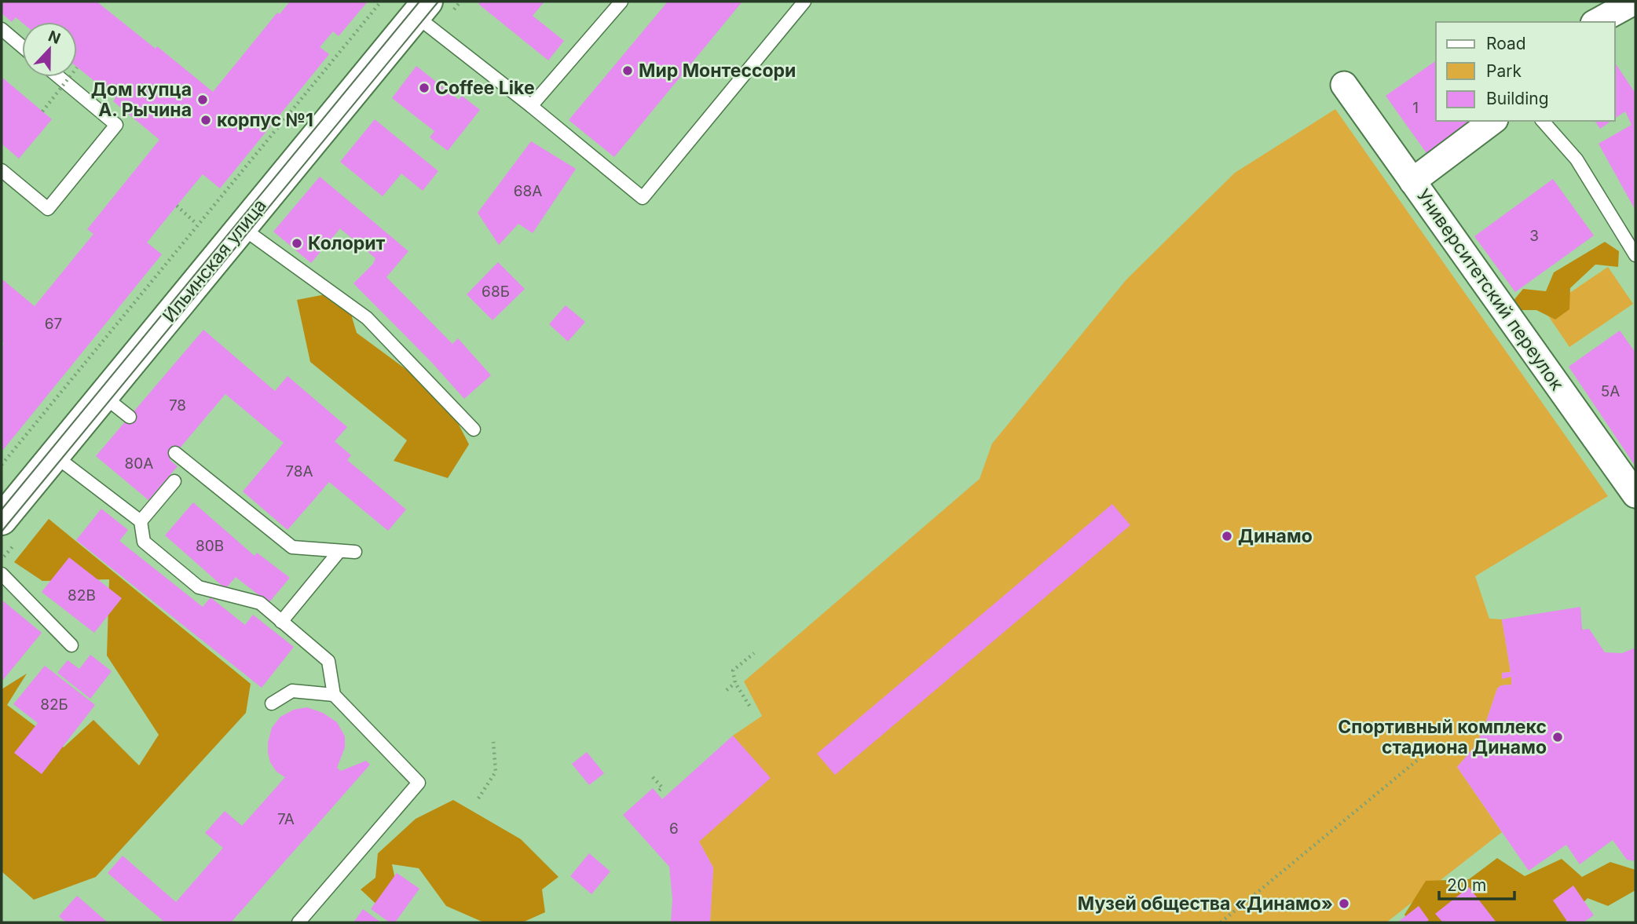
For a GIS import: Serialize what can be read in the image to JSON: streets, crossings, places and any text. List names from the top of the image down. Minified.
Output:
{"streets":{"street":["Ильинская улица","Университетский переулок"]},"places":["Мир Монтессори","Coffee Like","Дом купца А. Рычина","корпус №1","Колорит","Динамо","Спортивный комплекс стадиона Динамо","Музей общества «Динамо»"],"house_numbers":["1","68А","3","68Б","67","5А","78","80А","78А","80В","82В","82Б","7А","6"],"legend":["Road","Park","Building"],"scale_bar":"20 m","north":"top"}
